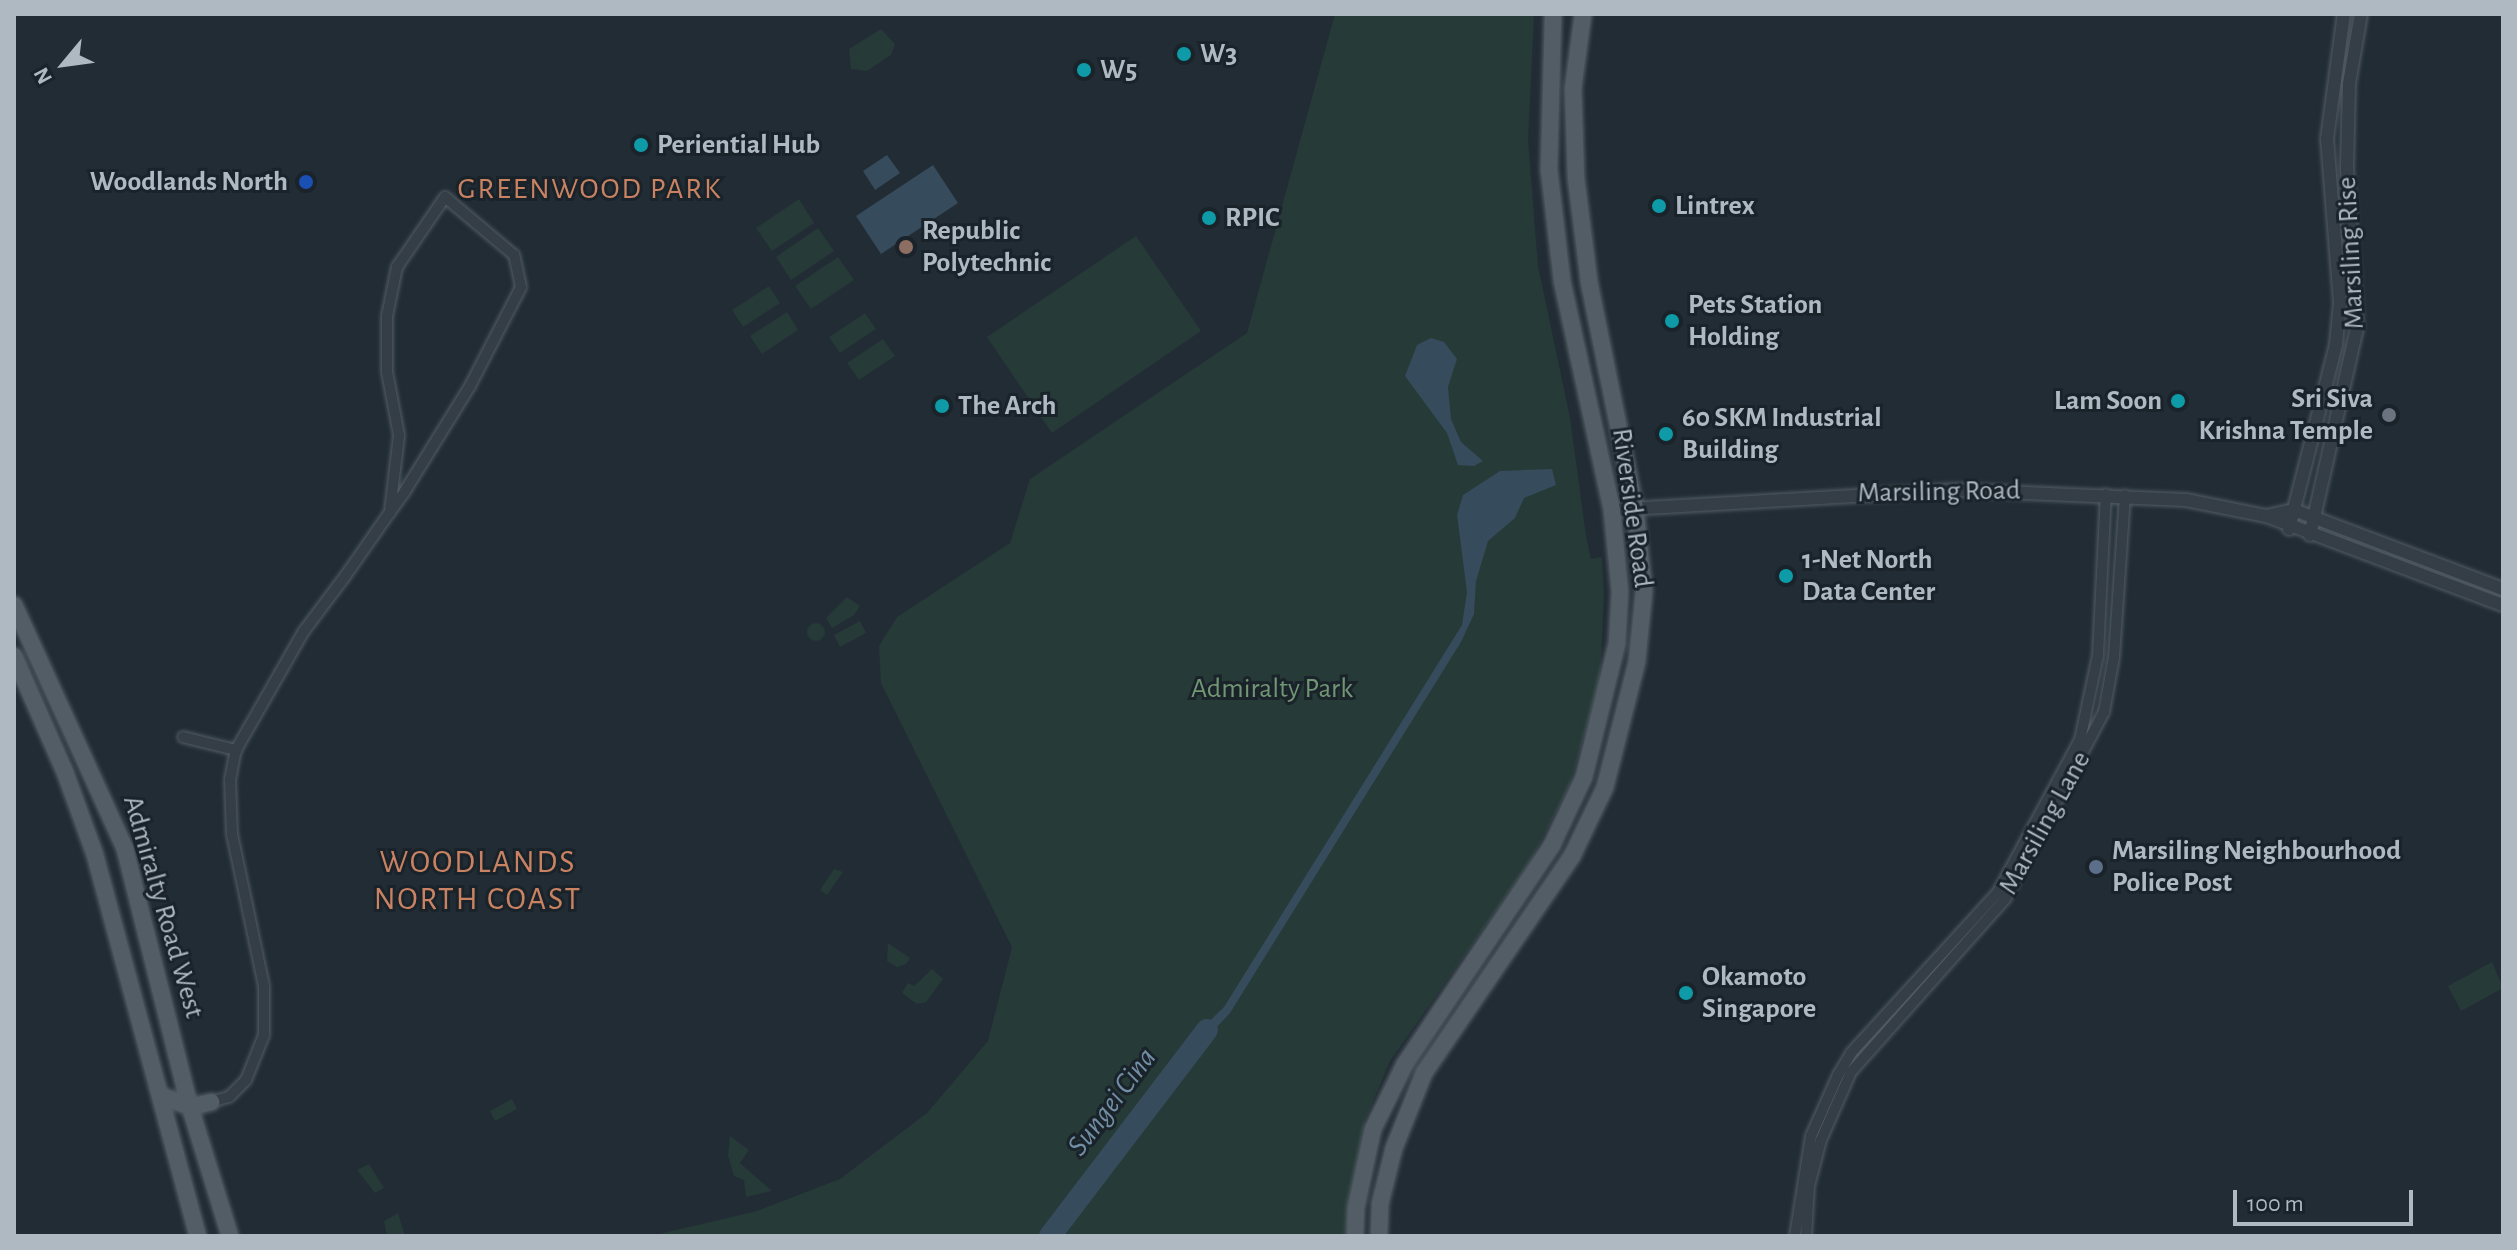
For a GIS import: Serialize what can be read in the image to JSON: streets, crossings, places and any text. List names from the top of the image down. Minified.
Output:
{"streets":{"main road":["Riverside Road","Admiralty Road West"],"street":["Marsiling Rise","Marsiling Road","Marsiling Lane"]},"crossings":[["Marsiling Rise","Marsiling Road"],["Marsiling Road","Riverside Road"],["Marsiling Road","Marsiling Lane"]],"districts":["GREENWOOD PARK","WOODLANDS NORTH COAST"],"water":["Sungei Cina"],"parks":["Admiralty Park"],"places":["W3","W5","Periential Hub","Woodlands North","Lintrex","RPIC","Republic Polytechnic","Pets Station Holding","Lam Soon","The Arch","Sri Siva Krishna Temple","60 SKM Industrial Building","1-Net North Data Center","Marsiling Neighbourhood Police Post","Okamoto Singapore"],"scale_bar":"100 m","north":"bottom left"}
